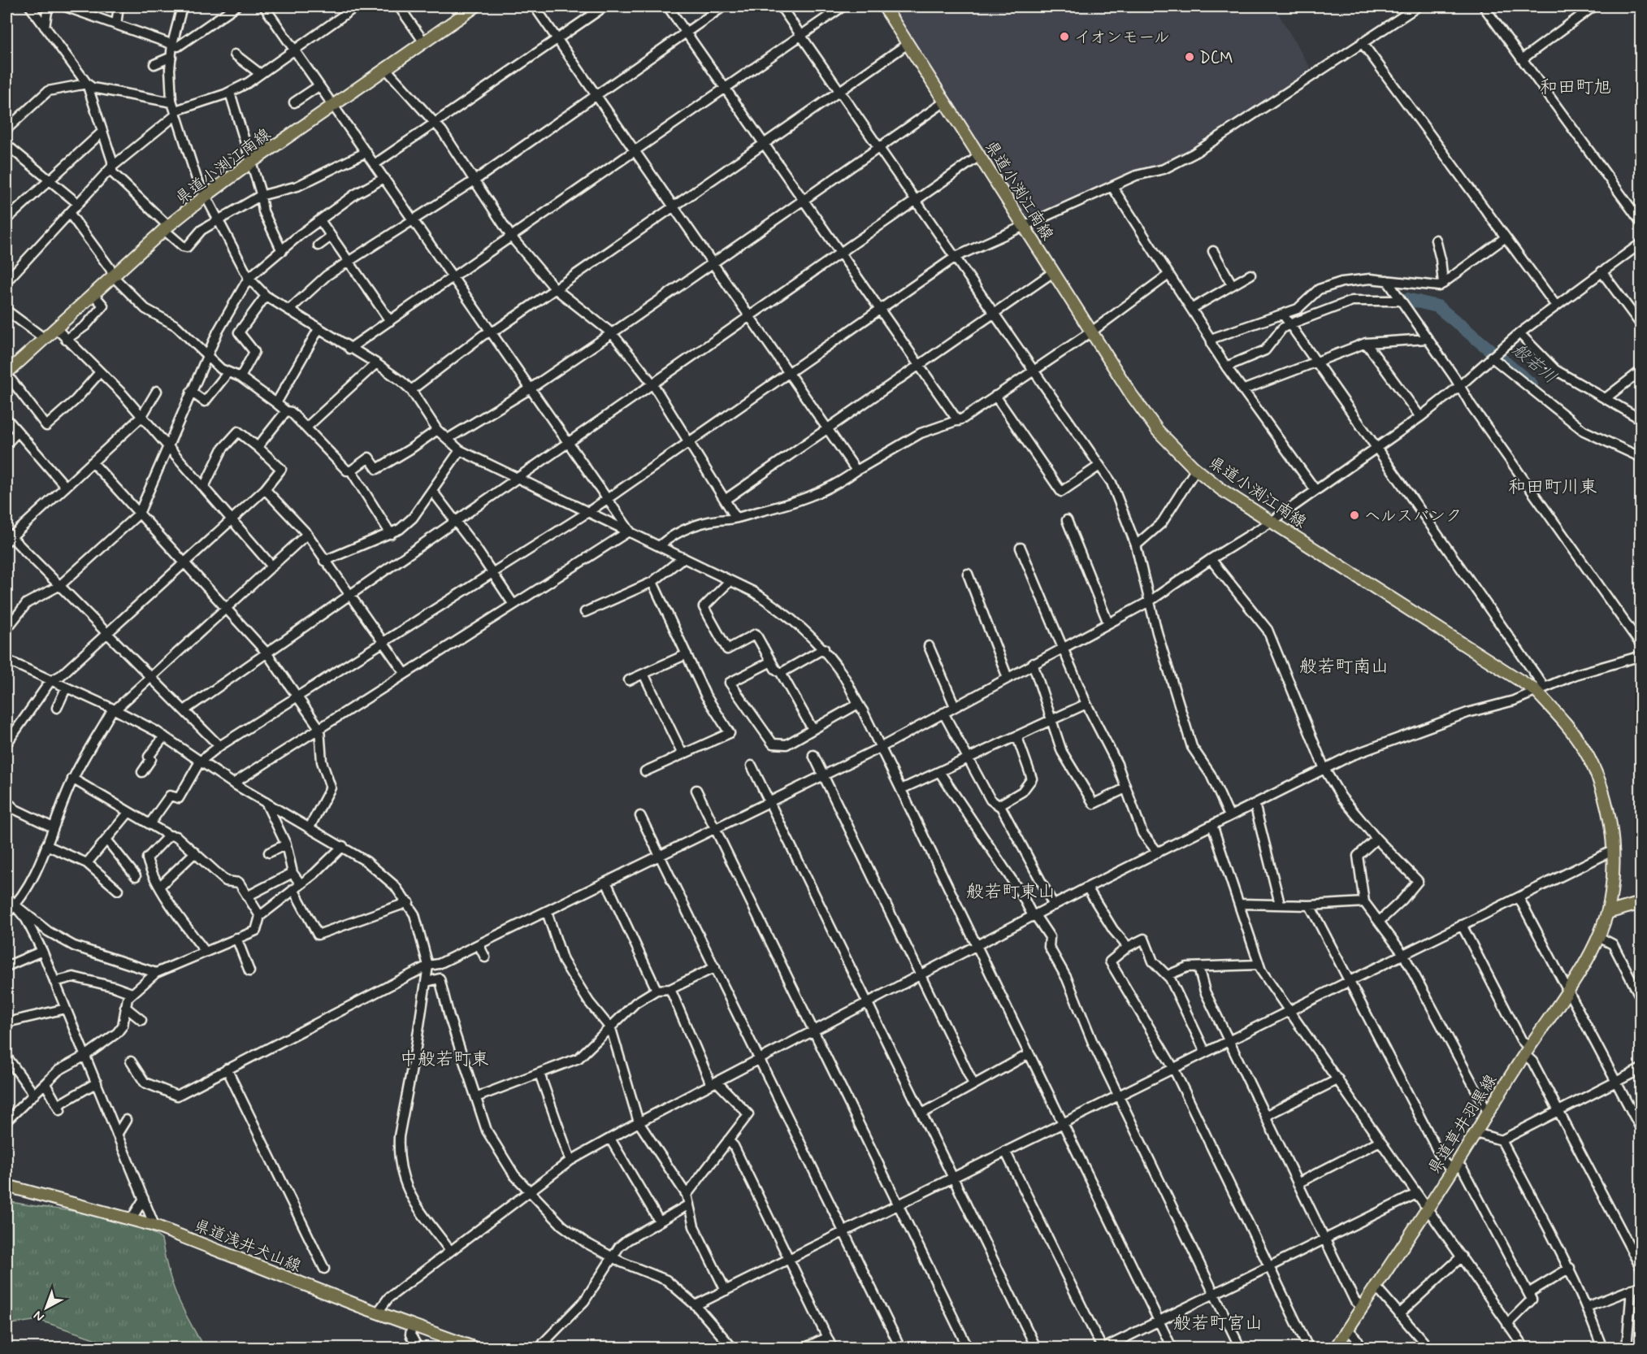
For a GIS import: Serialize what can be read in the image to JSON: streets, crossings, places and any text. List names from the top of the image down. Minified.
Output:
{"streets":{"main road":["県道小渕江南線","県道草井羽黒線","県道浅井犬山線"]},"crossings":[["県道小渕江南線","県道草井羽黒線"]],"districts":["和田町旭","和田町川東","般若町南山","般若町東山","中般若町東","般若町宮山"],"water":["般若川"],"places":["イオンモール","DCM","ヘルスバンク"],"north":"bottom left"}
